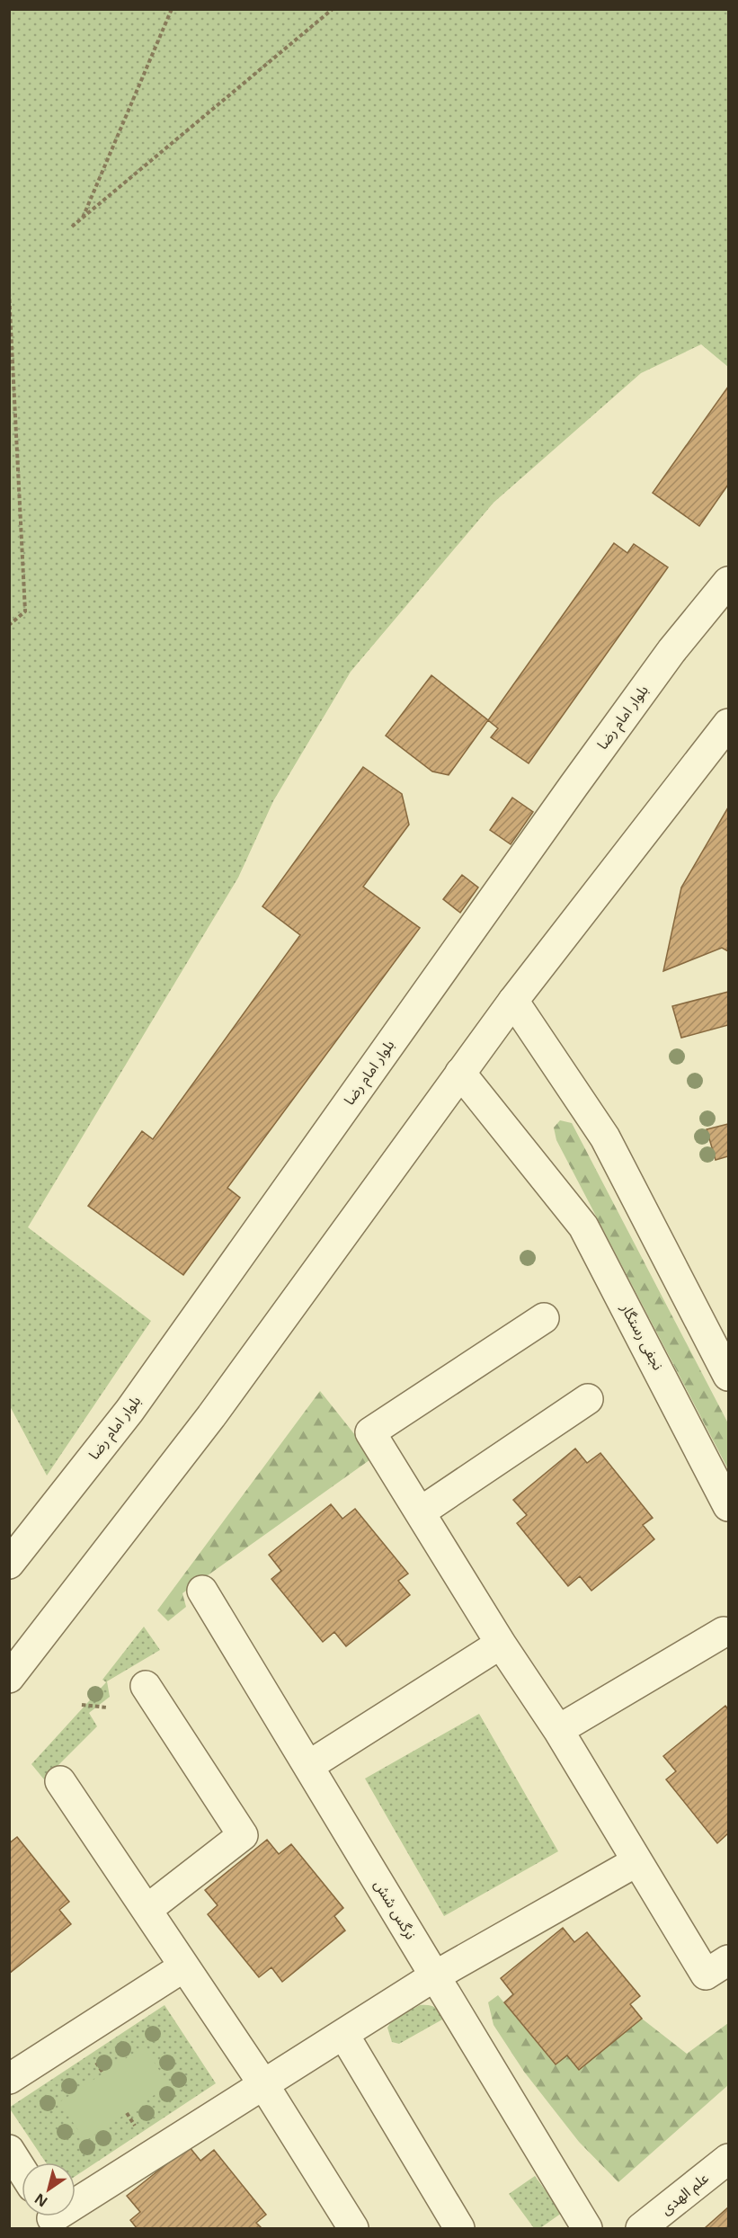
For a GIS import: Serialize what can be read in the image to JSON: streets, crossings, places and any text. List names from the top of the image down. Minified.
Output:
{"streets":{"street":["بلوار امام رضا","نجفی رستگار","نرگس شش","علم الهدی"]},"north":"bottom left"}
